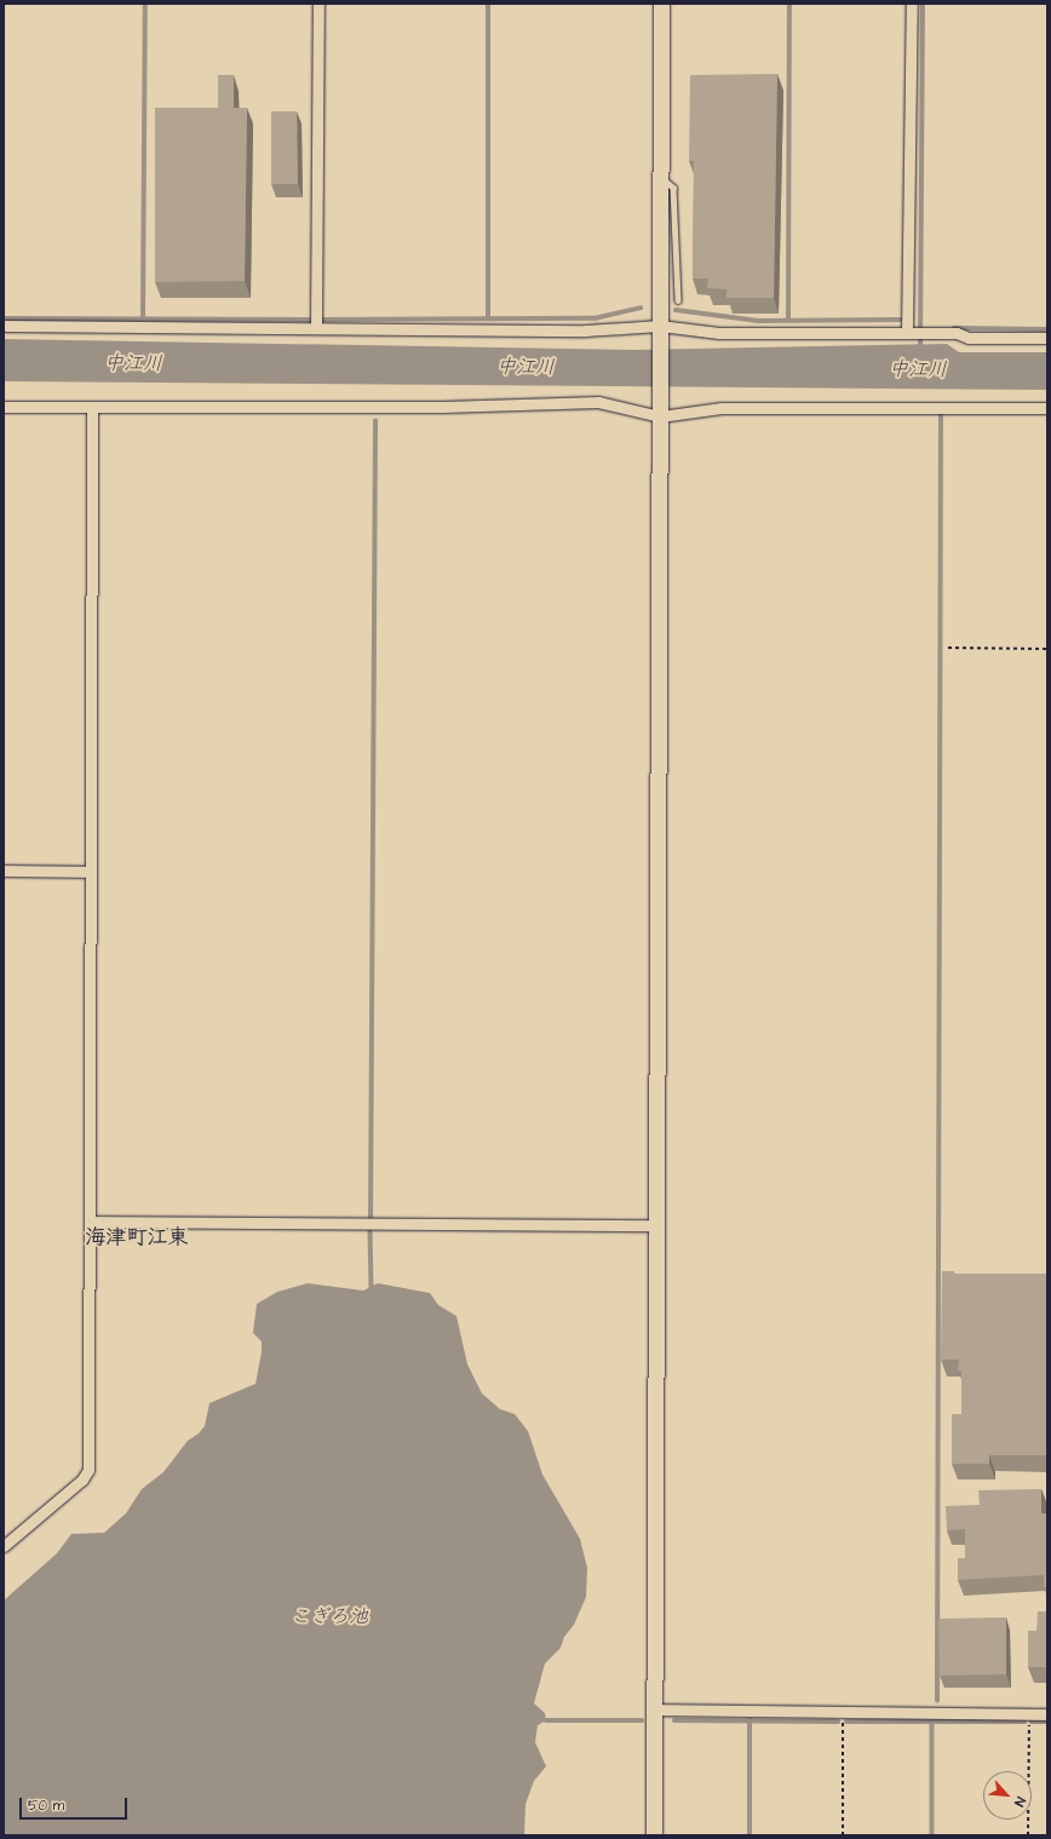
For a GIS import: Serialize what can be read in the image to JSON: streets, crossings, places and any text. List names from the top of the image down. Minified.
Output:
{"districts":["海津町江東"],"water":["中江川","こぎろ池"],"scale_bar":"50 m","north":"bottom right"}
